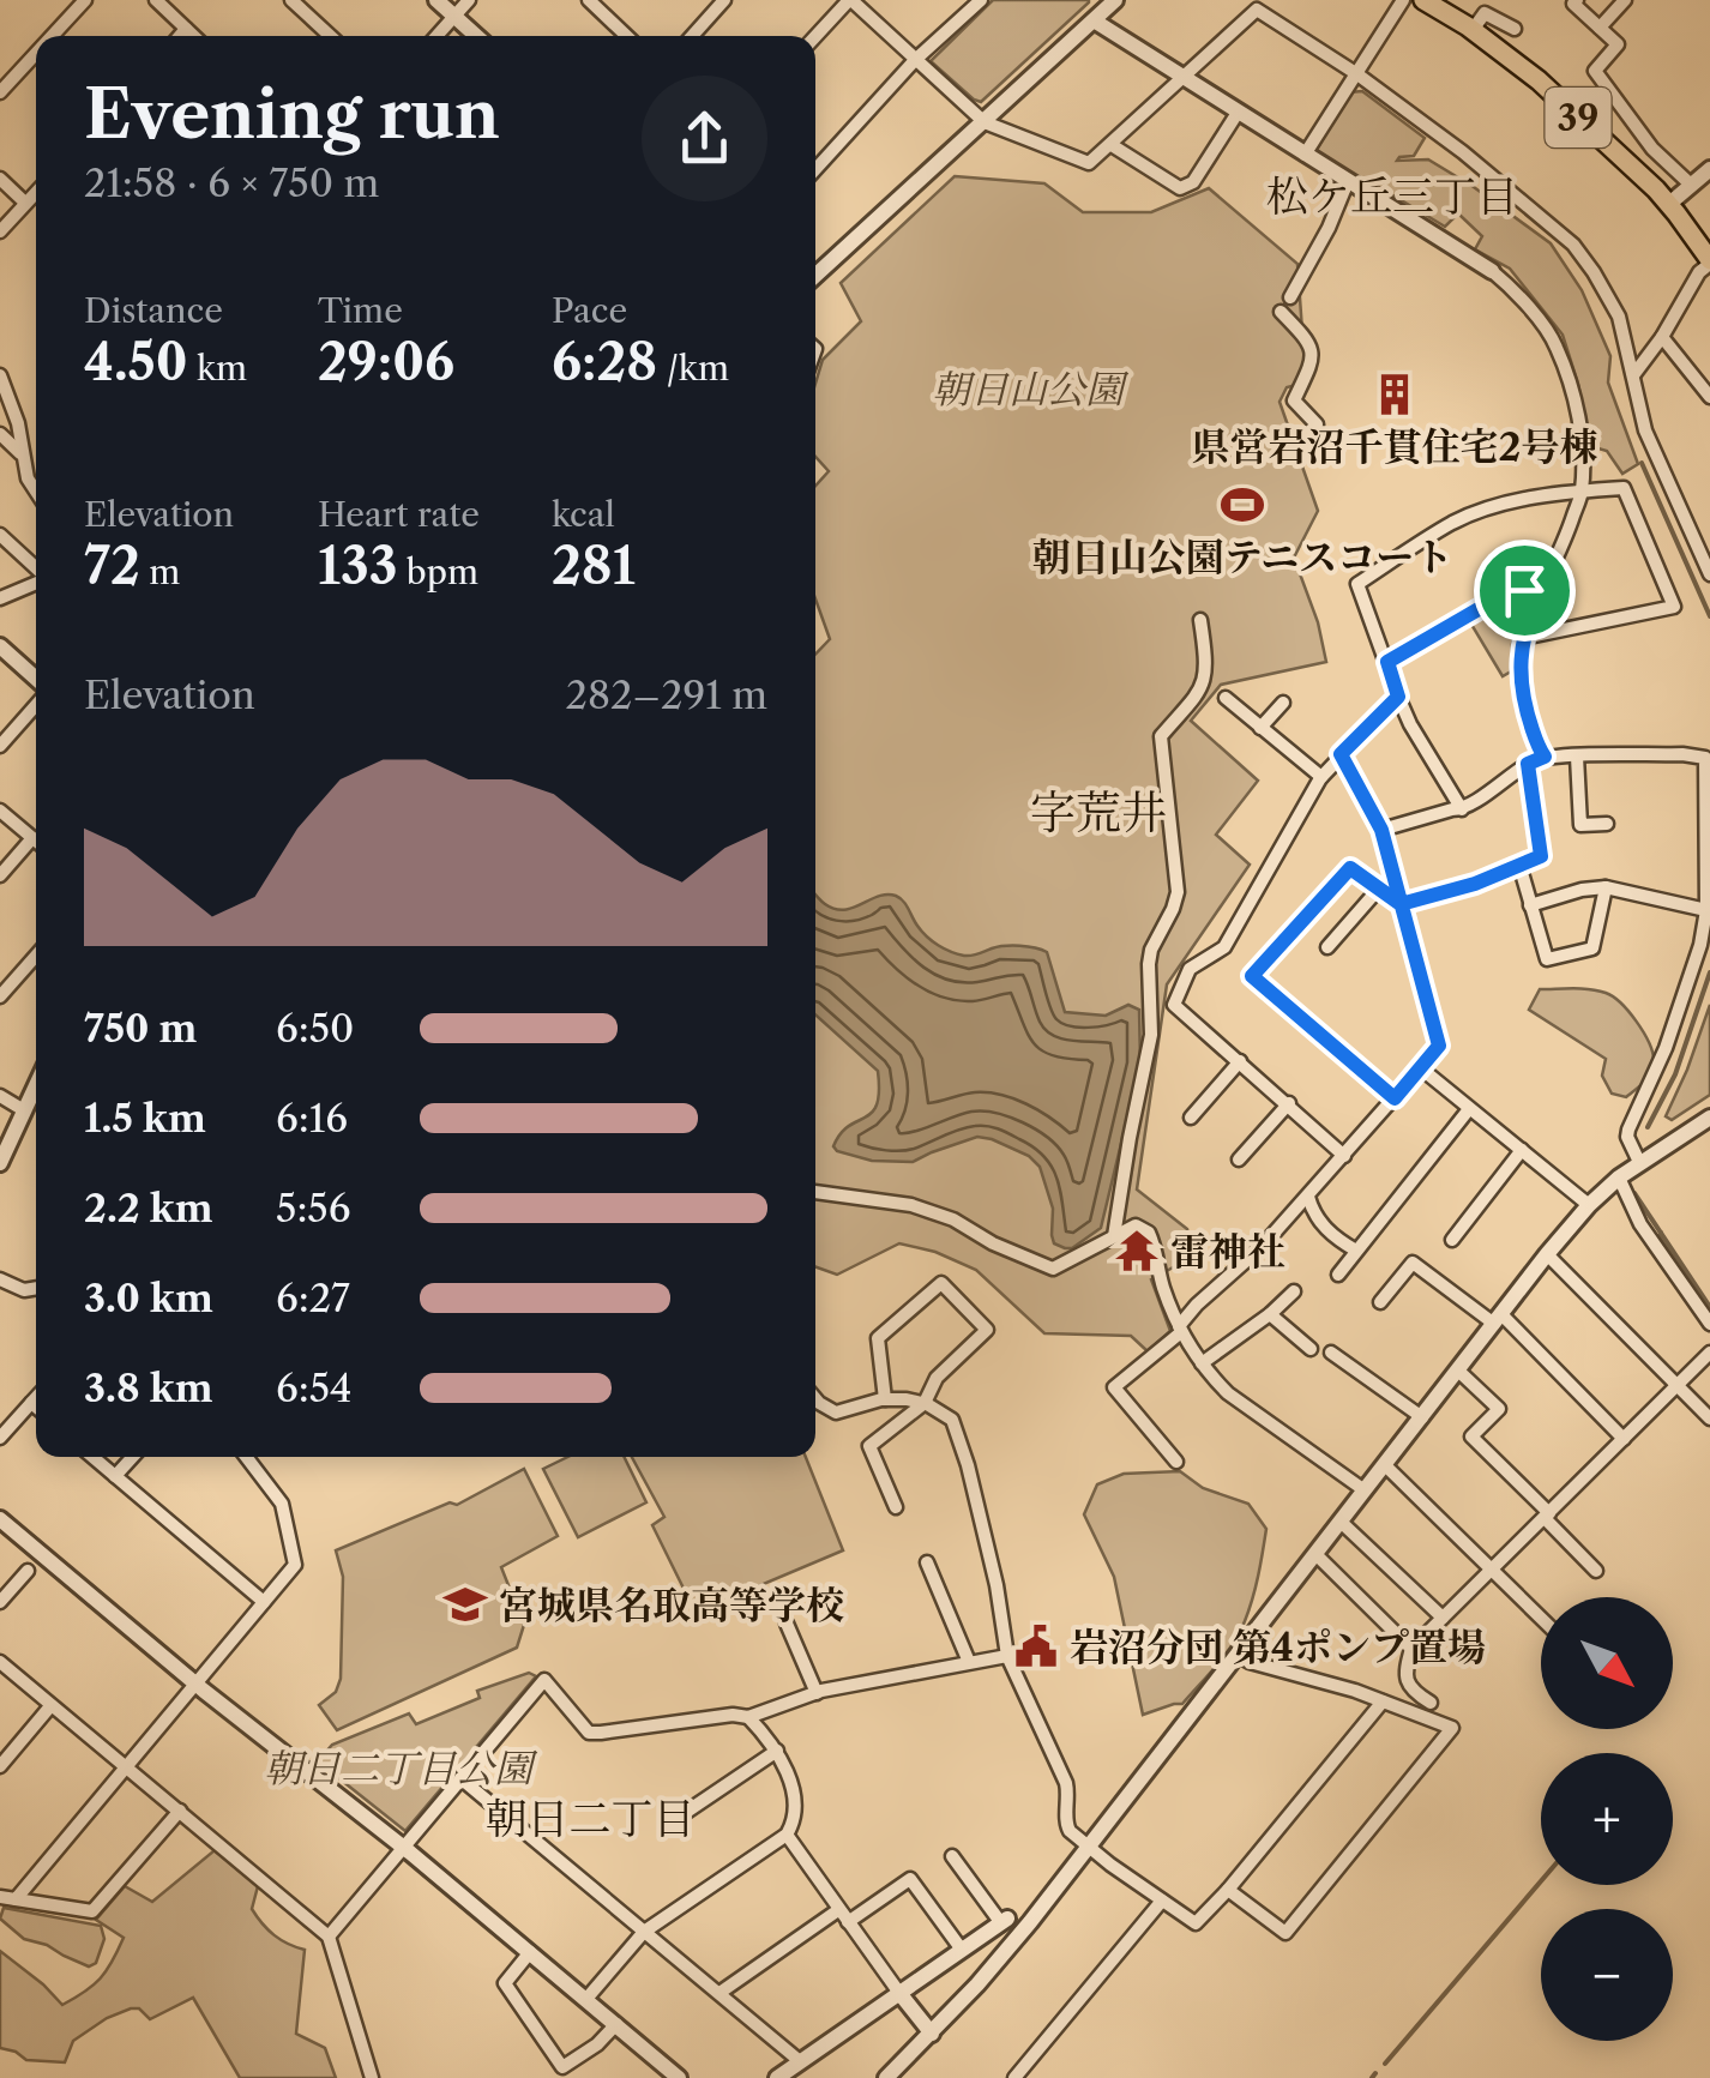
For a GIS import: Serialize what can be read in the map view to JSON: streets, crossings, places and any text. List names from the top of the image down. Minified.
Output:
{"streets":{"main road":["39"]},"districts":["松ケ丘三丁目","字荒井","朝日二丁目"],"parks":["朝日山公園","朝日二丁目公園"],"places":{"building":["県営岩沼千貫住宅2号棟"],"sports":["朝日山公園テニスコート"],"temple":["雷神社"],"school or university":["宮城県名取高等学校"],"public building":["岩沼分団 第4ポンプ置場"]},"north":"bottom right","page":{"heading":["Evening run","21:58 · 6 × 750 m"],"stats":[["Distance","4.50 km"],["Time","29:06"],["Pace","6:28 /km"],["Elevation","72 m"],["Heart rate","133 bpm"],["kcal","281"]],"chart":["Elevation","282–291 m"],"list":[{"name":"750 m","note":"6:50"},{"name":"1.5 km","note":"6:16"},{"name":"2.2 km","note":"5:56"},{"name":"3.0 km","note":"6:27"},{"name":"3.8 km","note":"6:54"}],"map_buttons":["+","−"]}}
